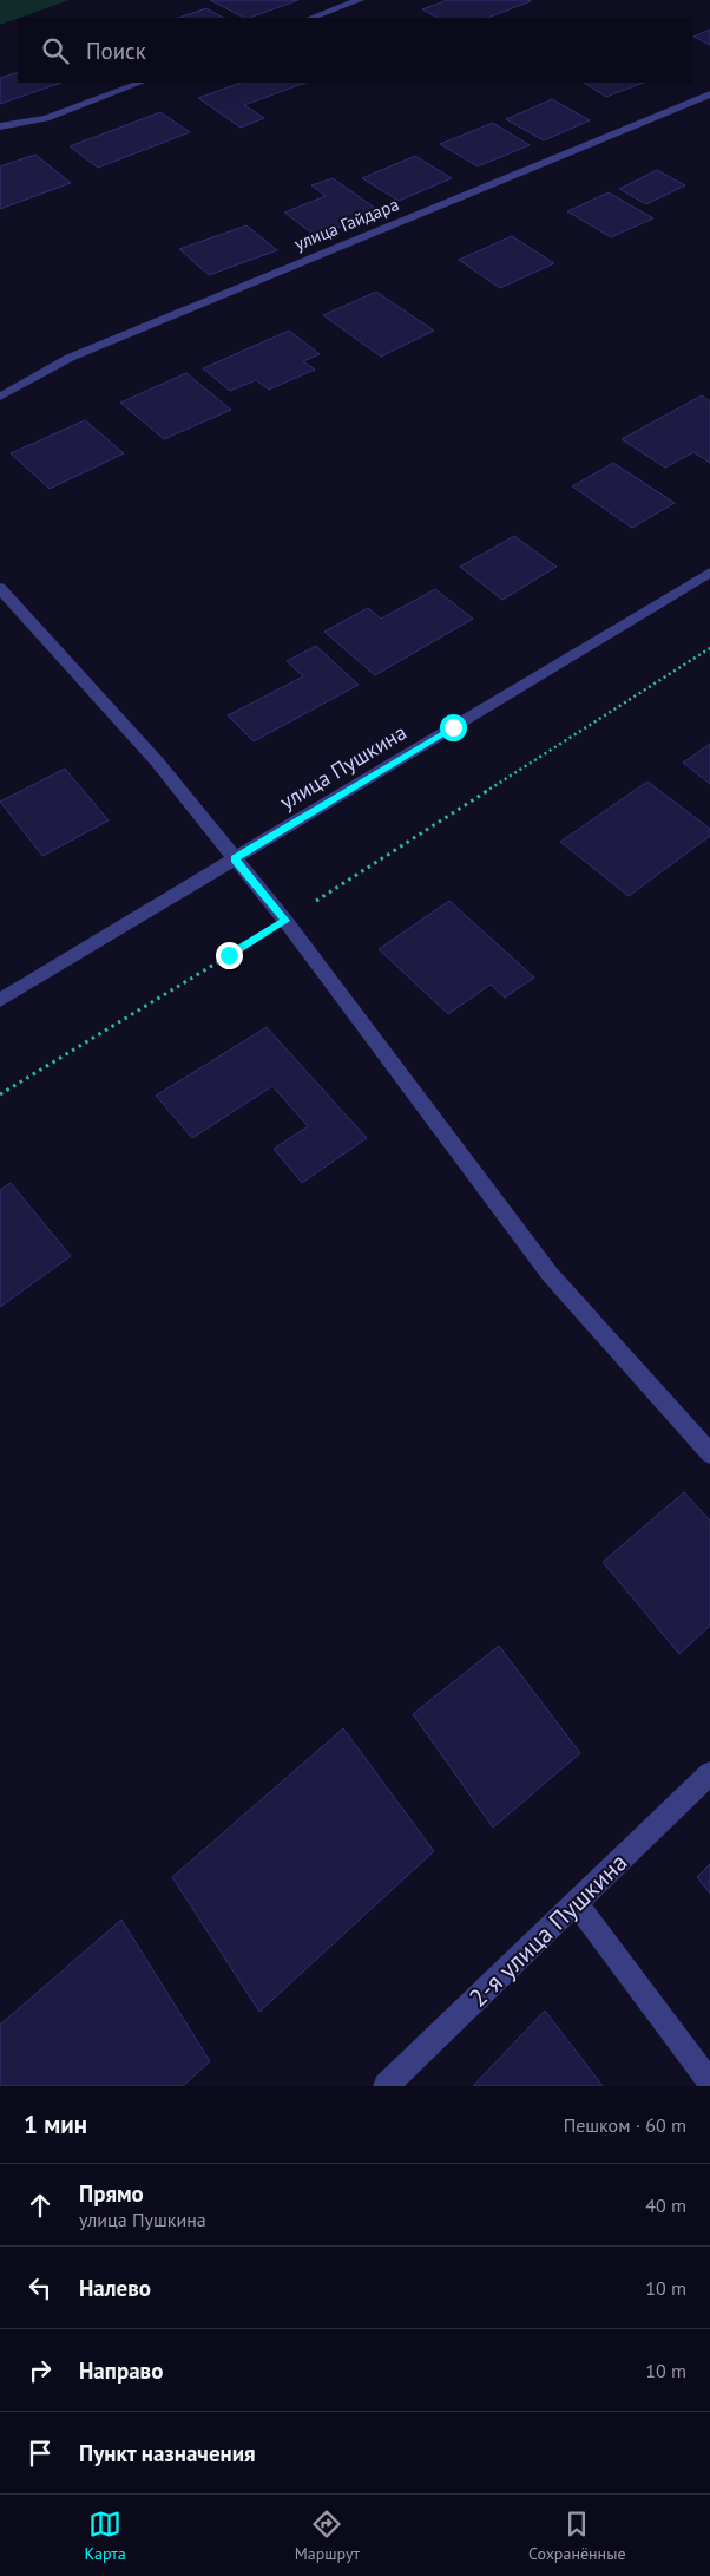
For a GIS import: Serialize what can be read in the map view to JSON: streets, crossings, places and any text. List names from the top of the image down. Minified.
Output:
{"streets":{"street":["улица Гайдара","улица Пушкина","2-я улица Пушкина"]},"page":{"search":"Поиск","heading":["1 мин","Пешком · 60 m"],"list":[["Прямо","улица Пушкина","40 m"],["Налево","10 m"],["Направо","10 m"],"Пункт назначения"],"nav":["Карта","Маршрут","Сохранённые"]}}
